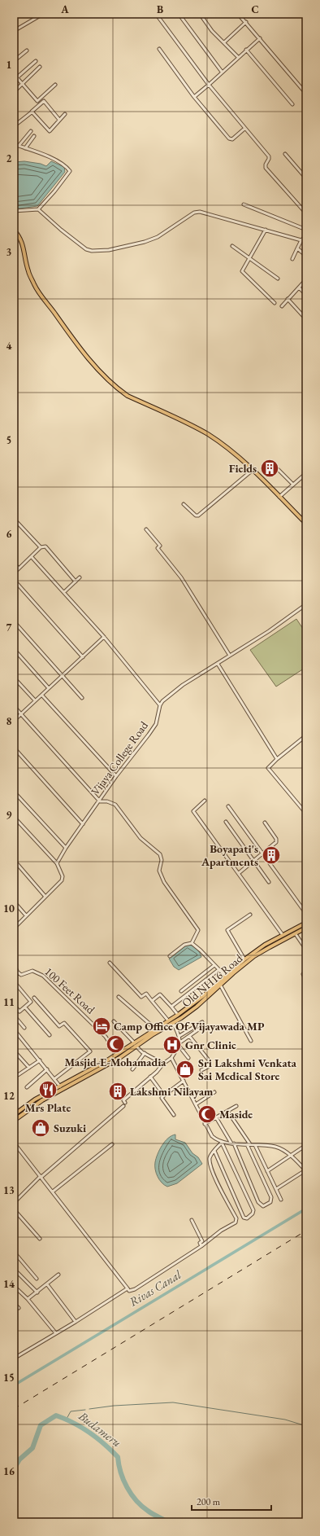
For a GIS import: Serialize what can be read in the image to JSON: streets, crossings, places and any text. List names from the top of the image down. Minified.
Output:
{"streets":{"main road":["Old NH16 Road"],"street":["Vijaya College Road","100 Feet Road"]},"crossings":[["Old NH16 Road","100 Feet Road"]],"water":["Rivas Canal","Budameru"],"places":{"building":["Fields","Boyapati's Apartments","Lakshmi Nilayam"],"hotel":["Camp Office Of Vijayawada MP"],"mosque":["Masjid-E-Mohamadia","Maside"],"hospital":["Gnr Clinic"],"shop":["Sri Lakshmi Venkata Sai Medical Store","Suzuki"],"restaurant":["Mrs Plate"]},"scale_bar":"200 m","grid":{"columns":["A","B","C"],"rows":["1","2","3","4","5","6","7","8","9","10","11","12","13","14","15","16"]}}
